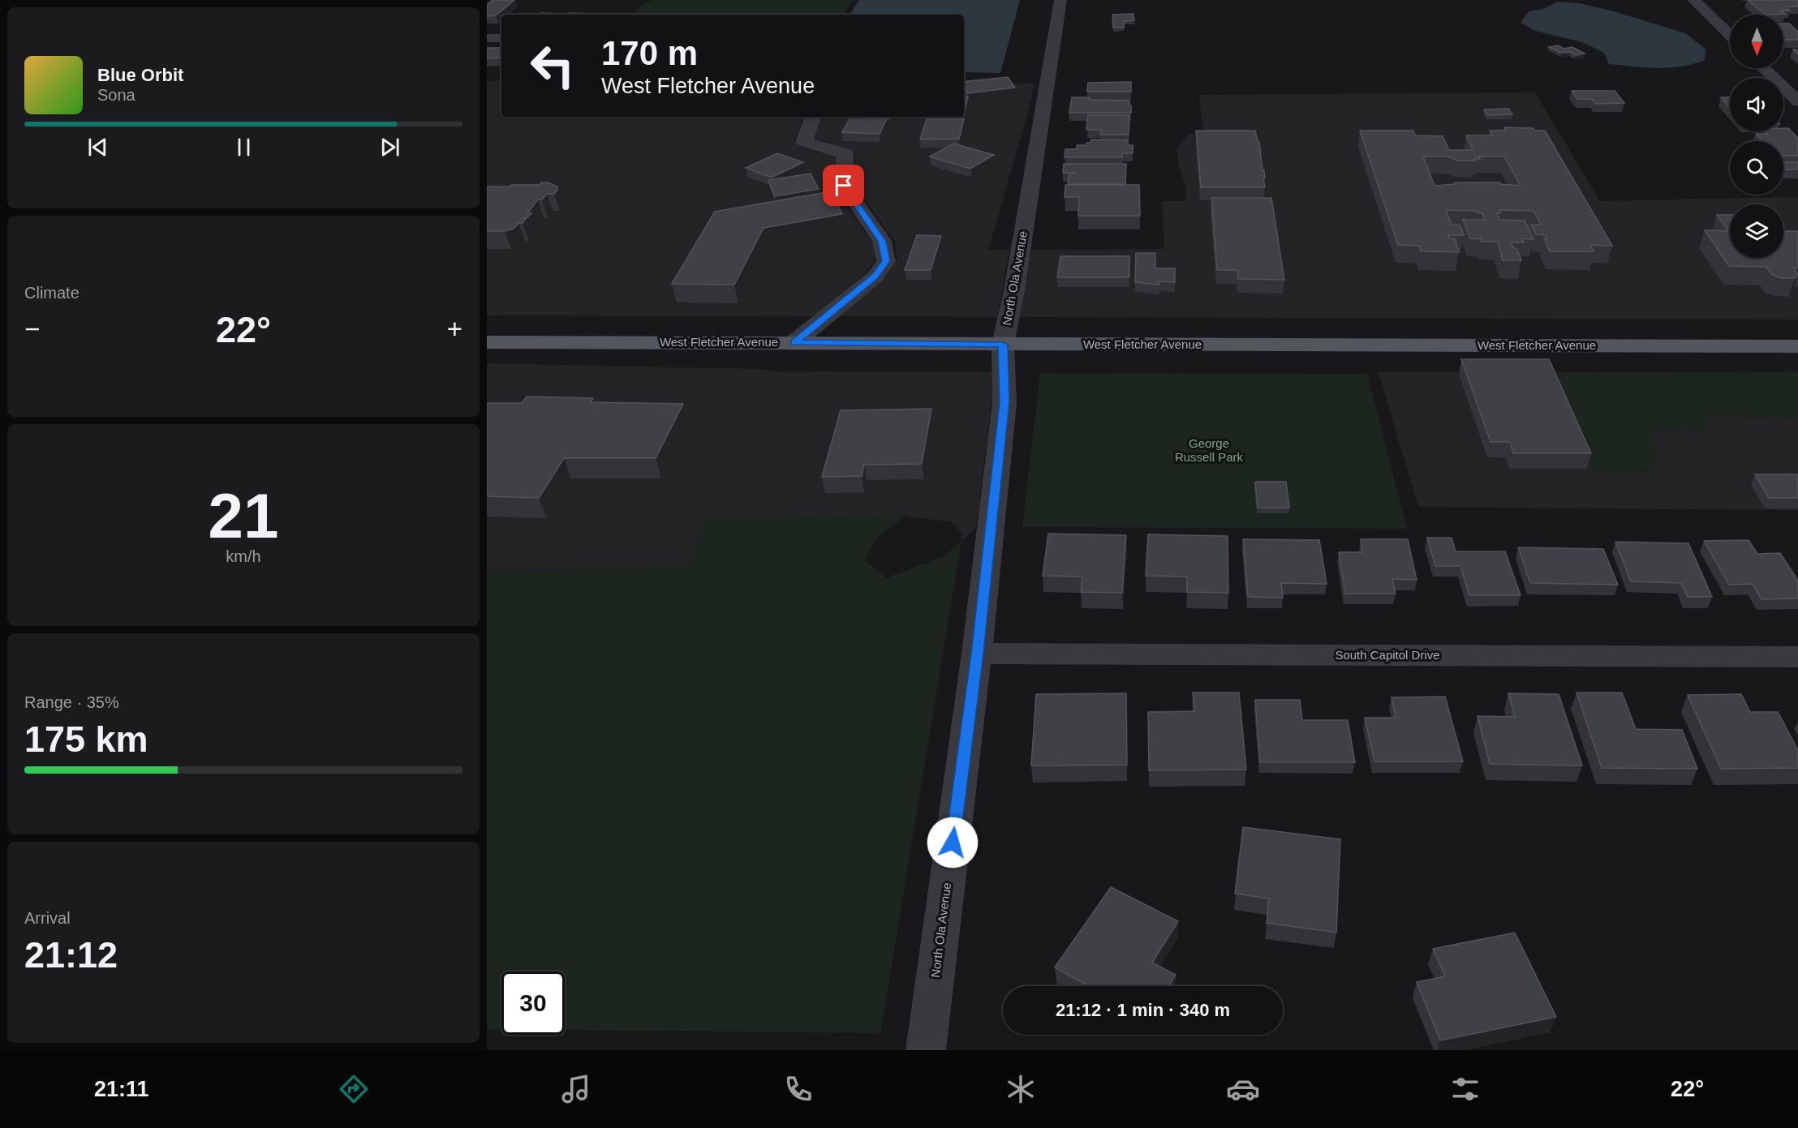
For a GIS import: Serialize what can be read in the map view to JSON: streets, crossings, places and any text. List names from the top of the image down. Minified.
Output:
{"streets":{"main road":["West Fletcher Avenue"],"street":["North Ola Avenue","South Capitol Drive"]},"crossings":[["North Ola Avenue","West Fletcher Avenue"],["North Ola Avenue","South Capitol Drive"]],"parks":["George Russell Park"],"north":"bottom","page":{"turn":["170 m","West Fletcher Avenue"],"song":["Blue Orbit","Sona"],"tile":["Climate",["21","km/h"],["Range · 35%","175 km"],["Arrival","21:12"]],"heat":["−","22°","+"],"limit":"30","trip":"21:12 · 1 min · 340 m","tabs":["21:11","22°"]}}
